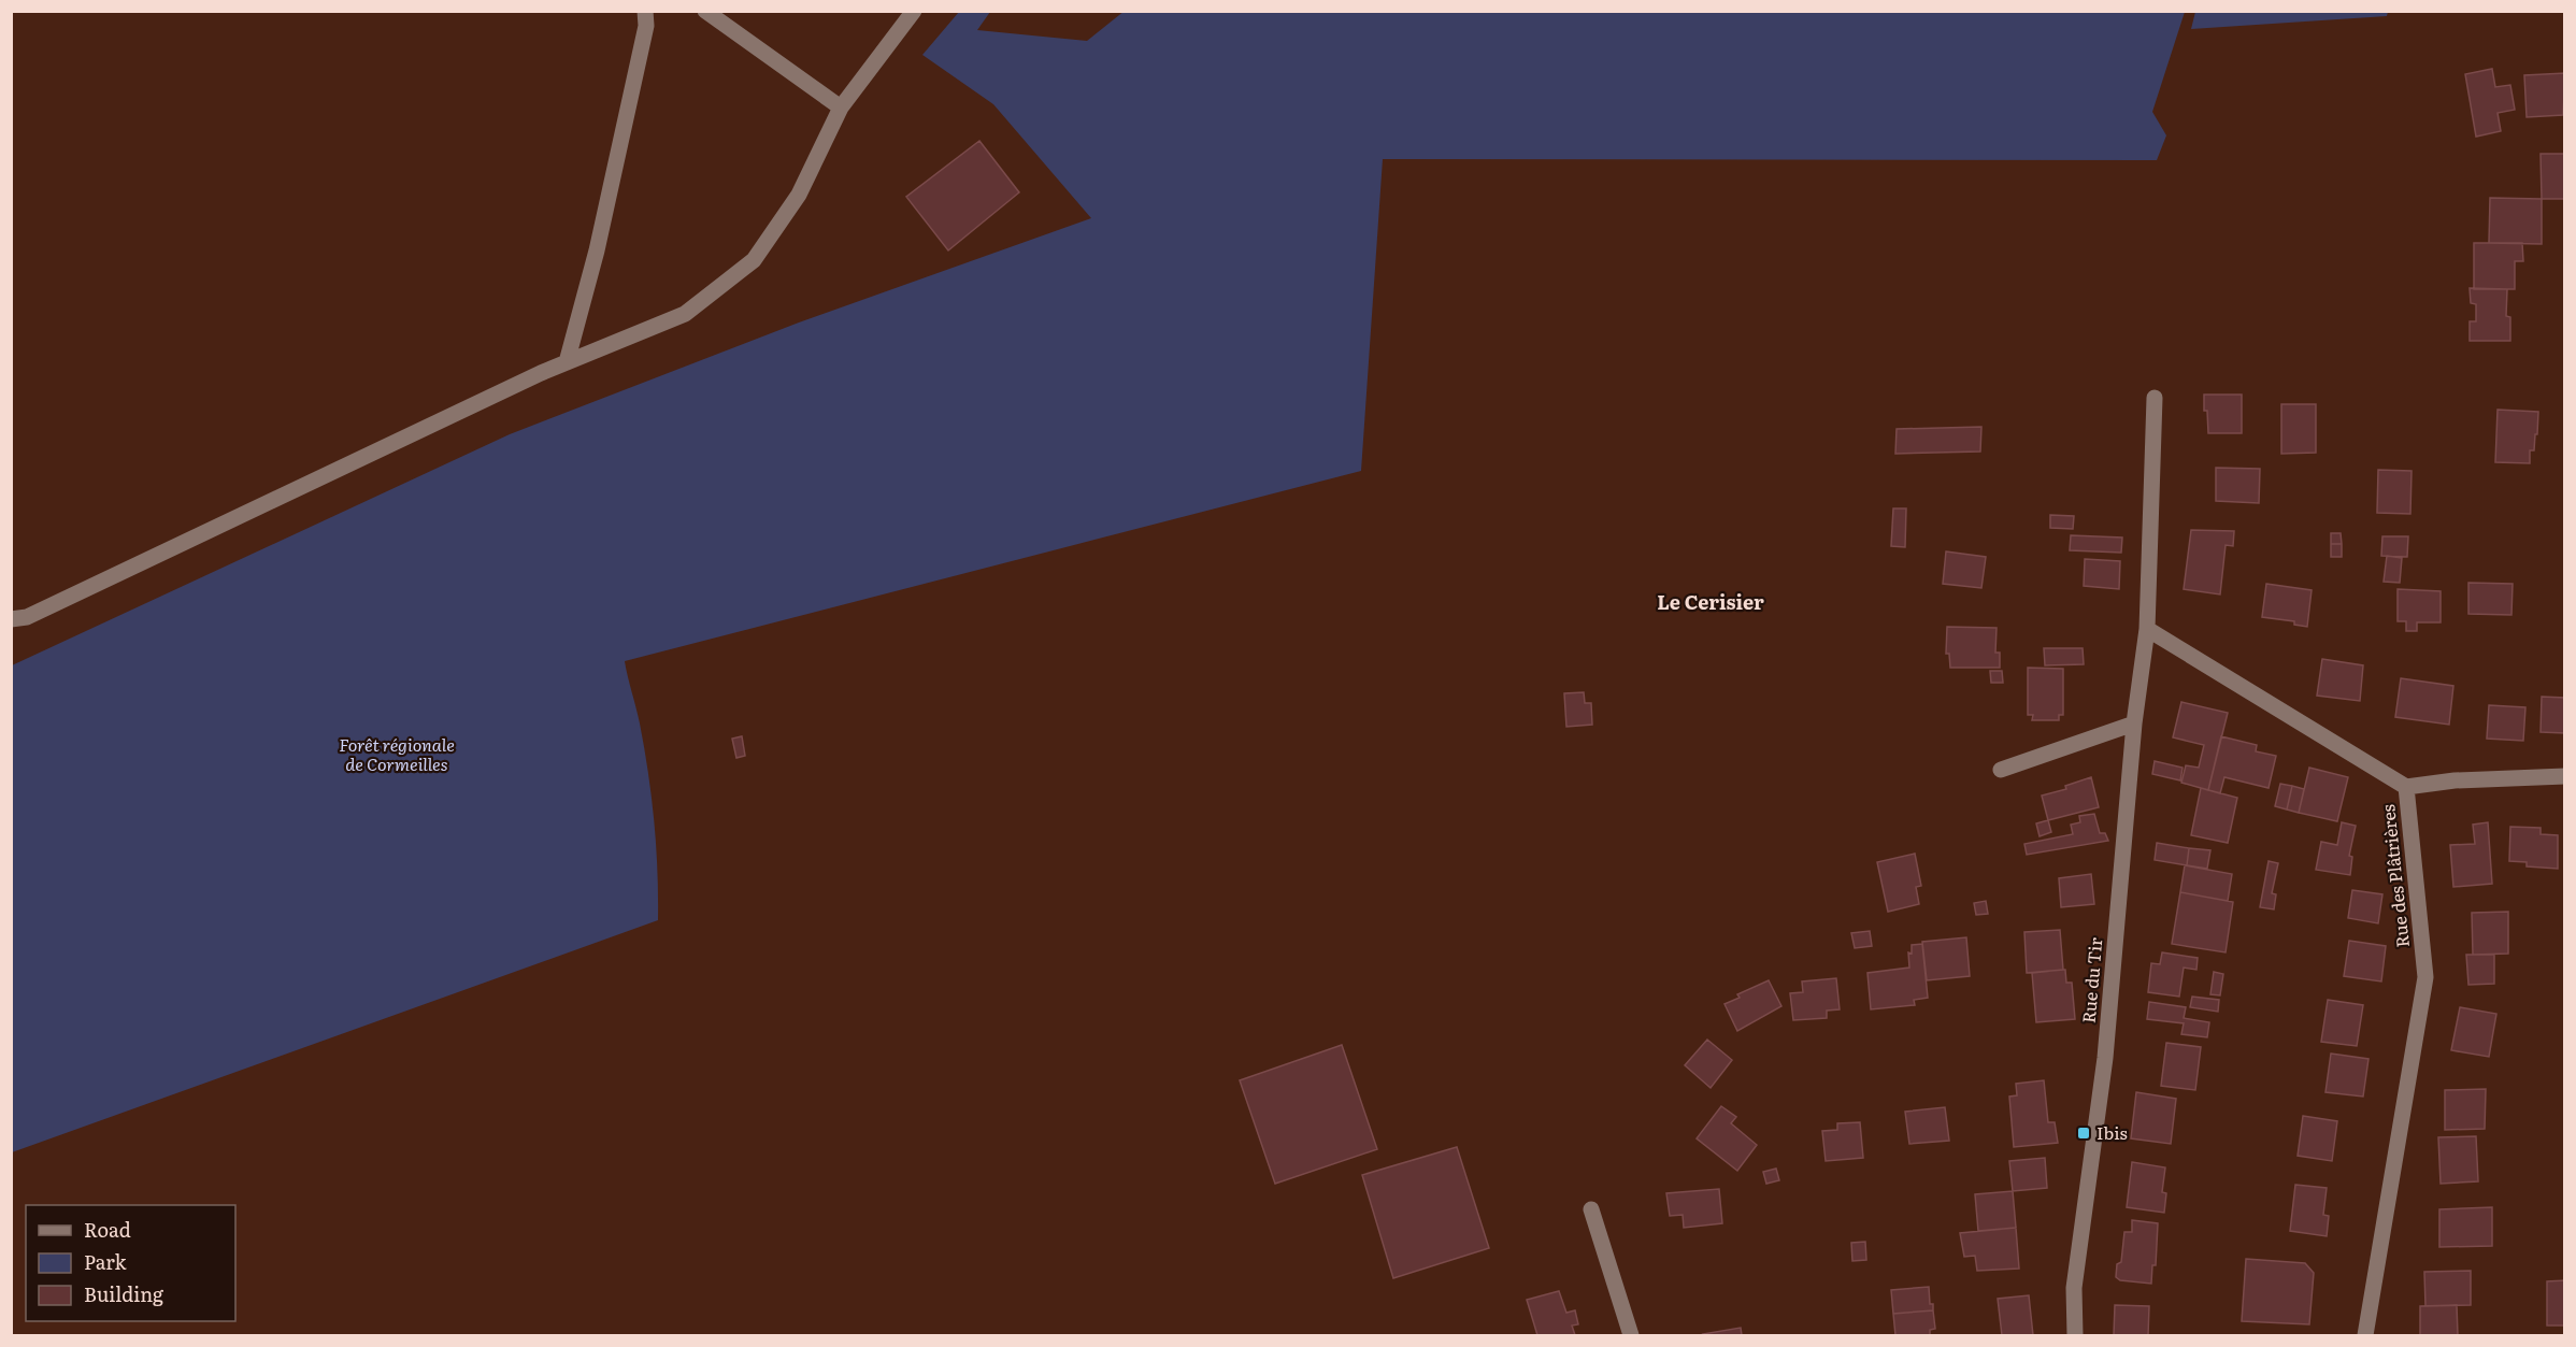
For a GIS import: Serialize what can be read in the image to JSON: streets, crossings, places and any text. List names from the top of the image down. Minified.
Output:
{"streets":{"street":["Rue des Plâtrières","Rue du Tir"]},"crossings":[["Rue des Plâtrières","Rue du Tir"]],"districts":["Le Cerisier"],"parks":["Forêt régionale de Cormeilles"],"places":{"transit":["Ibis"]},"legend":["Road","Park","Building"]}
